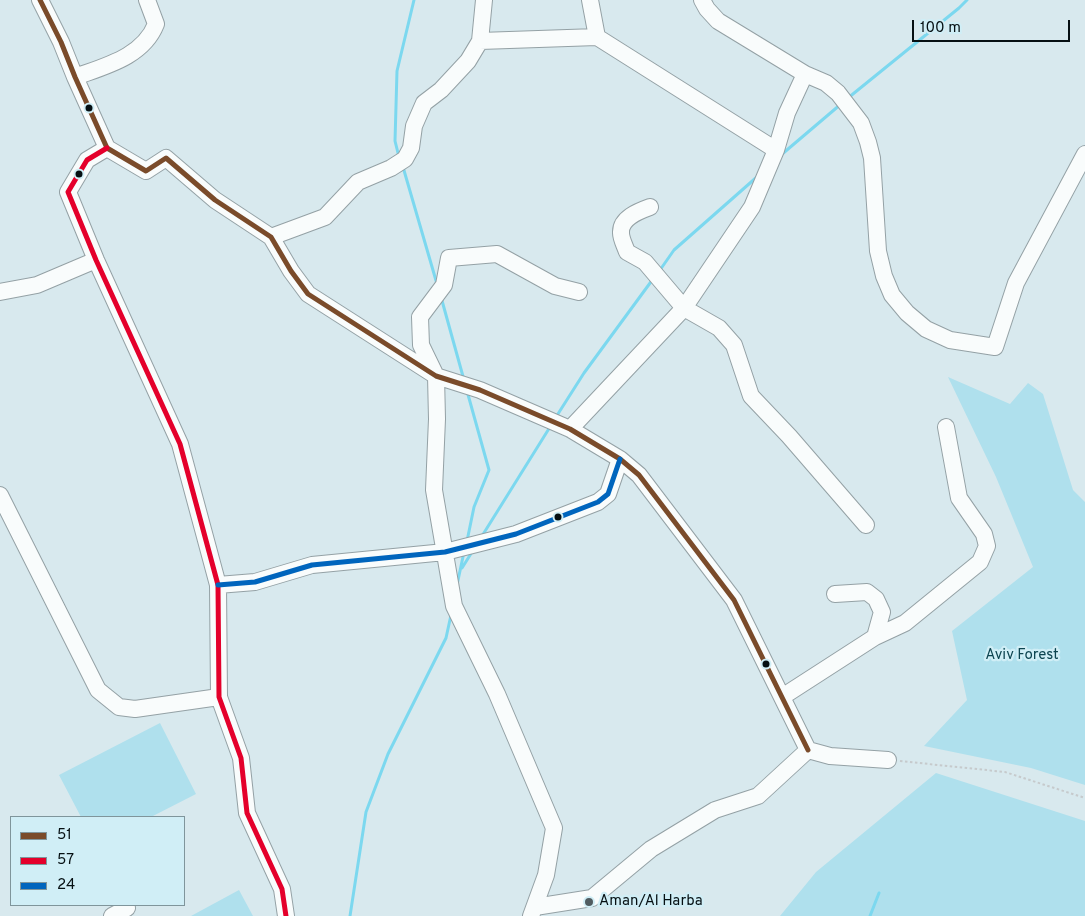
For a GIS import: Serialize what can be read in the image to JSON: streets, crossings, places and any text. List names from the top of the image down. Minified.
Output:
{"parks":["Aviv Forest"],"places":["Aman/Al Harba"],"lines":["transit line 51","transit line 57","transit line 24"],"legend":["51","57","24"],"scale_bar":"100 m"}
